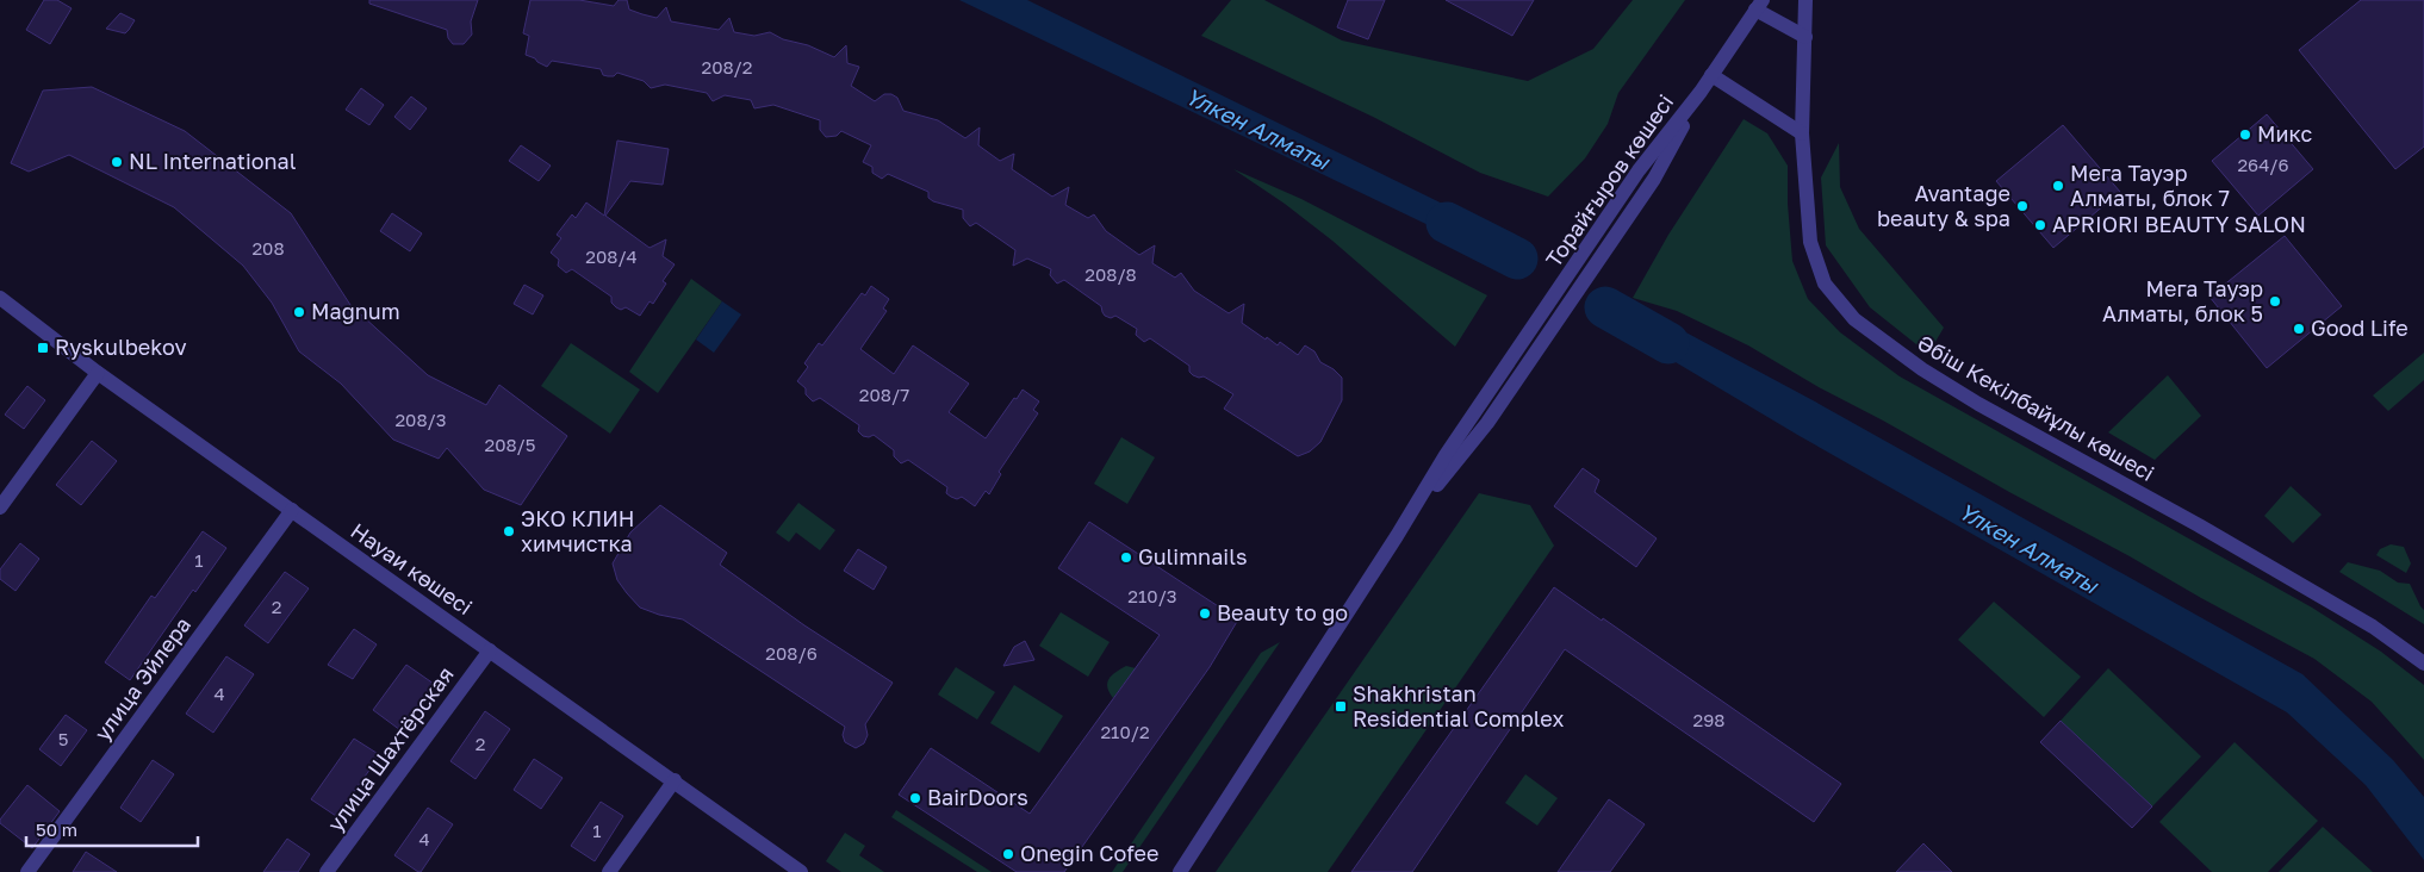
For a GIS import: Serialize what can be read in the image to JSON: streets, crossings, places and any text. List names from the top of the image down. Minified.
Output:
{"streets":{"street":["Торайғыров көшесі","Әбіш Кекілбайұлы көшесі","Науаи көшесі","улица Эйлера","улица Шахтёрская"]},"crossings":[["Науаи көшесі","улица Эйлера"],["Науаи көшесі","улица Шахтёрская"]],"water":["Үлкен Алматы"],"places":{"other":["Микс","NL International","Мега Тауэр Алматы, блок 7","Avantage beauty & spa","APRIORI BEAUTY SALON","Мега Тауэр Алматы, блок 5","Magnum","Good Life","ЭКО КЛИН химчистка","Gulimnails","Beauty to go","BairDoors","Onegin Cofee"],"transit":["Ryskulbekov","Shakhristan Residential Complex"]},"house_numbers":["208/2","264/6","208","208/4","208/8","208/7","208/3","208/5","1","210/3","2","208/6","4","298","210/2","5","2","1","4"],"scale_bar":"50 m"}
